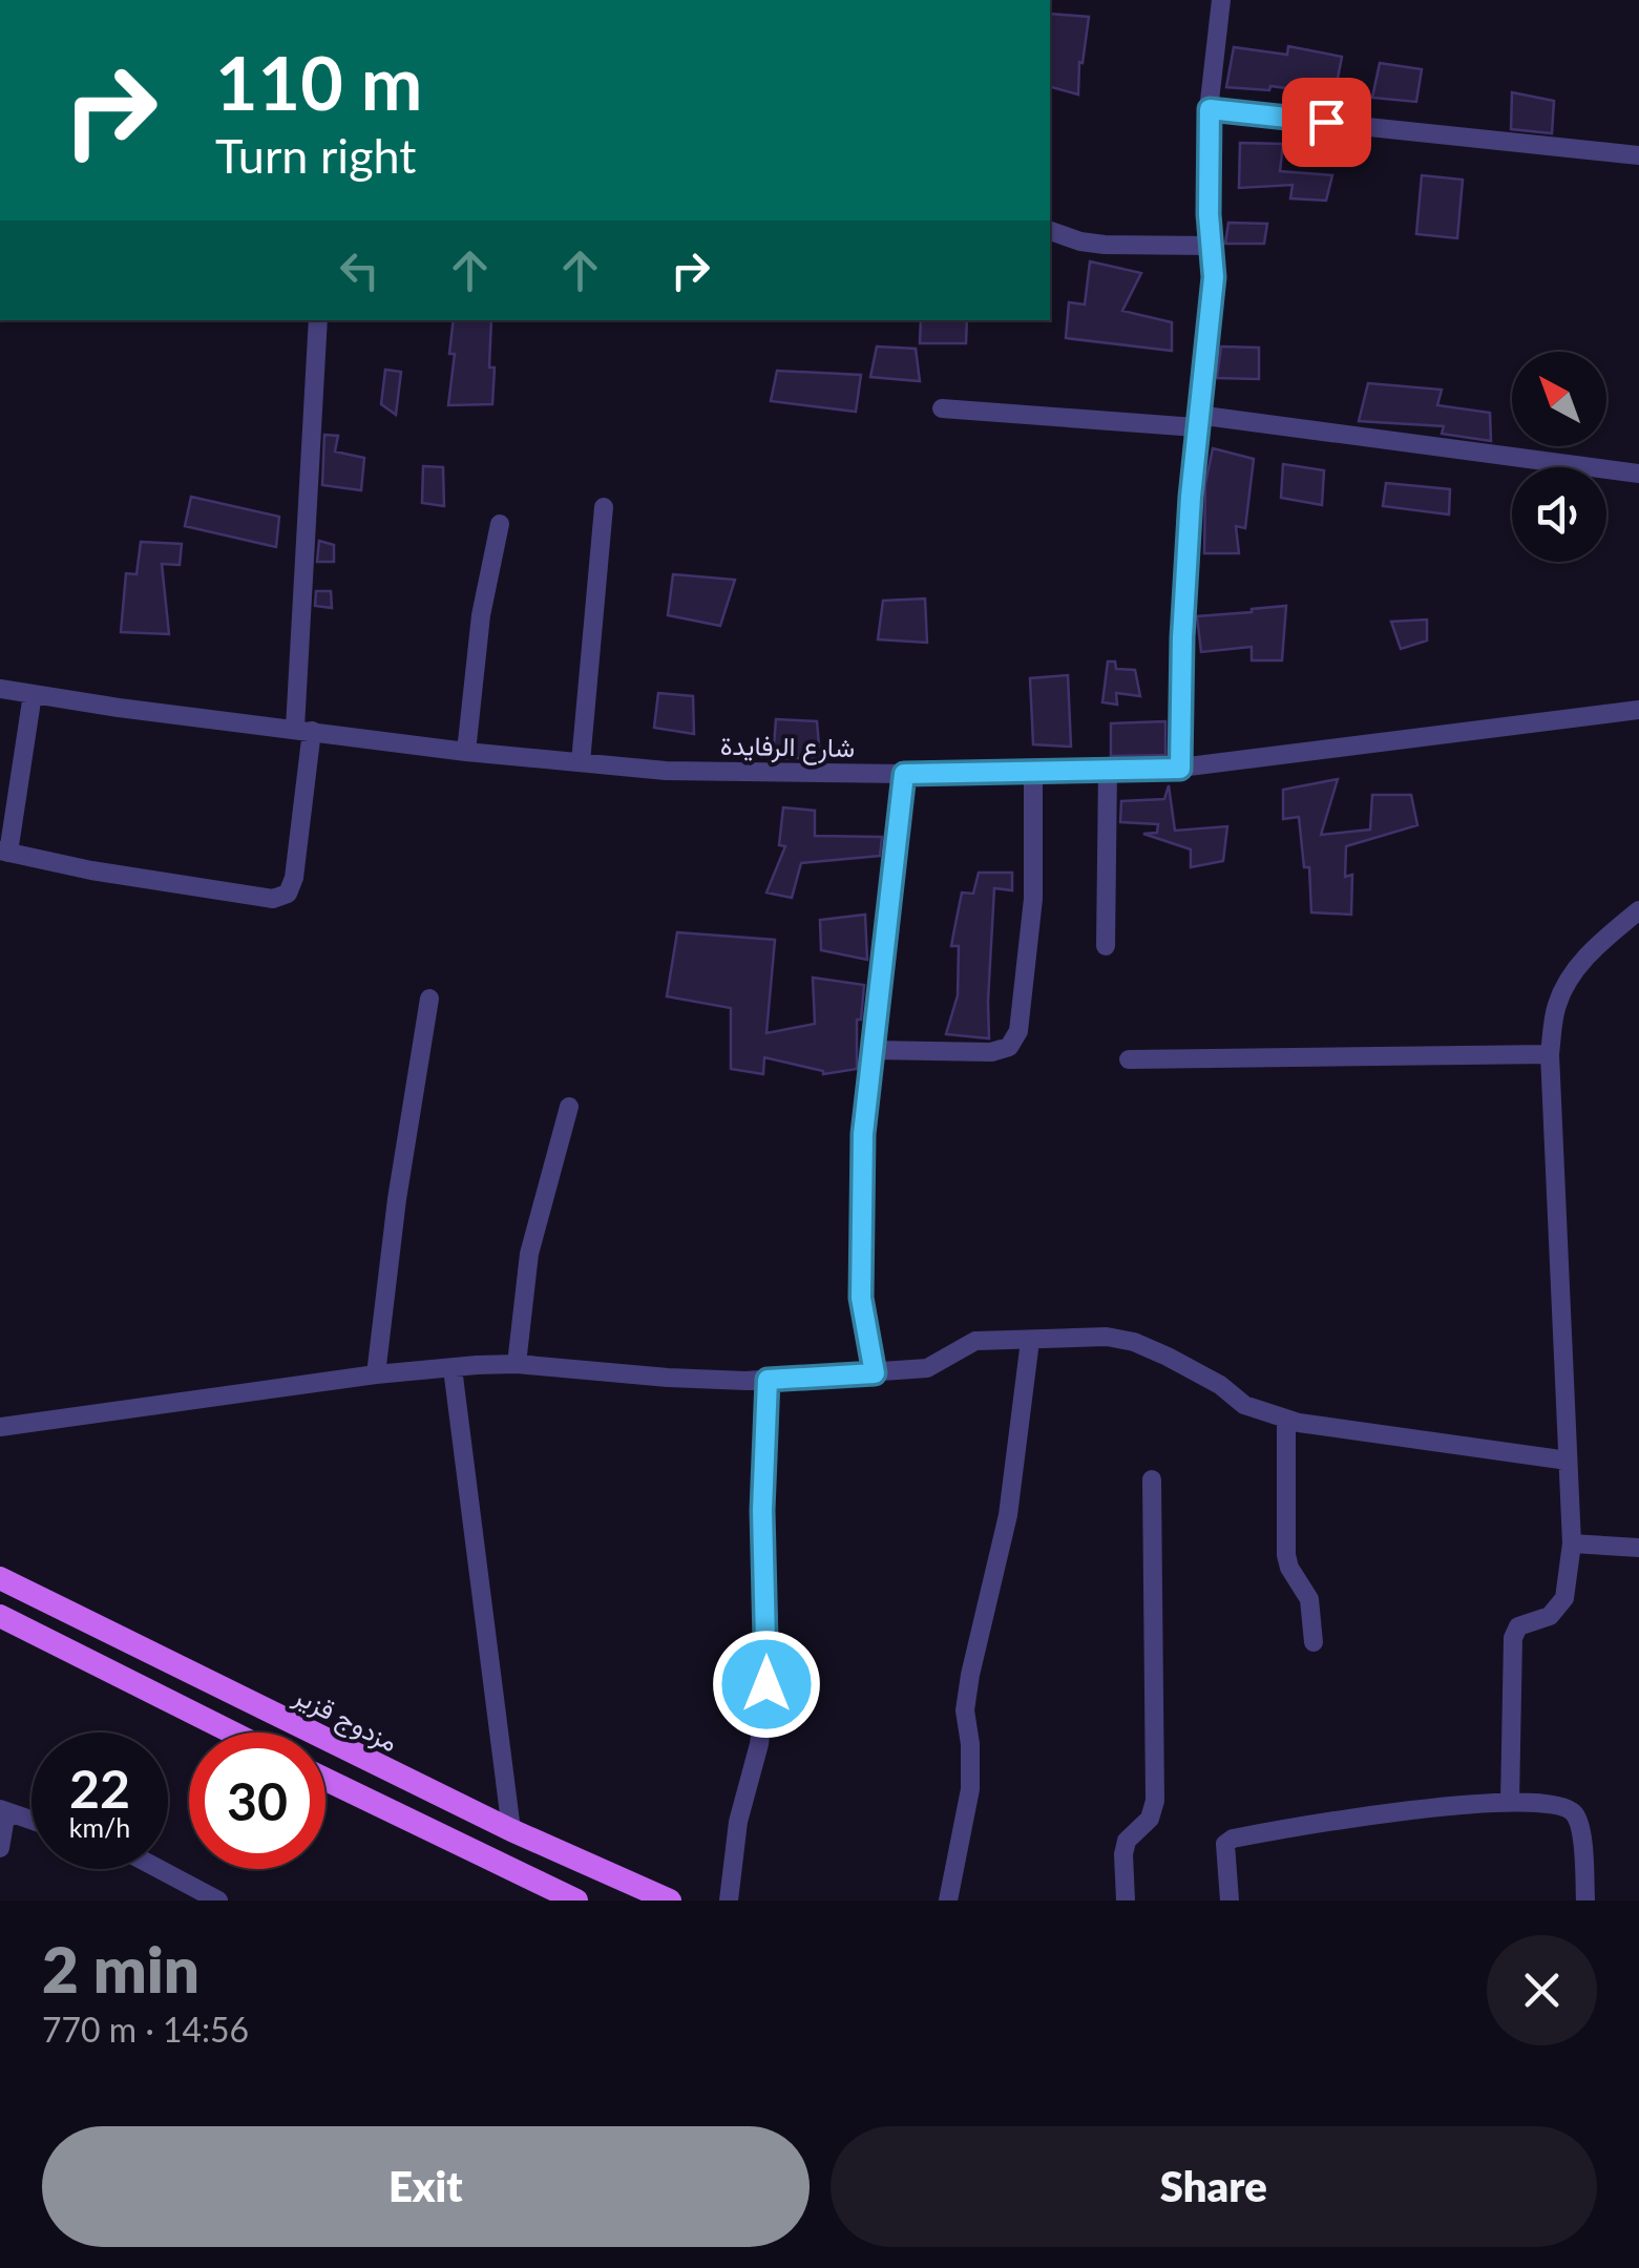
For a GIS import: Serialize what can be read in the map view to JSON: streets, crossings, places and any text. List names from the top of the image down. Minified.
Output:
{"streets":{"main road":["مزدوج قزير"],"street":["شارع الرفايدة"]},"north":"top left","page":{"turn":["110 m","Turn right"],"speed":"22 km/h","limit":"30","heading":["2 min","770 m · 14:56"],"buttons":["Exit","Share"]}}
